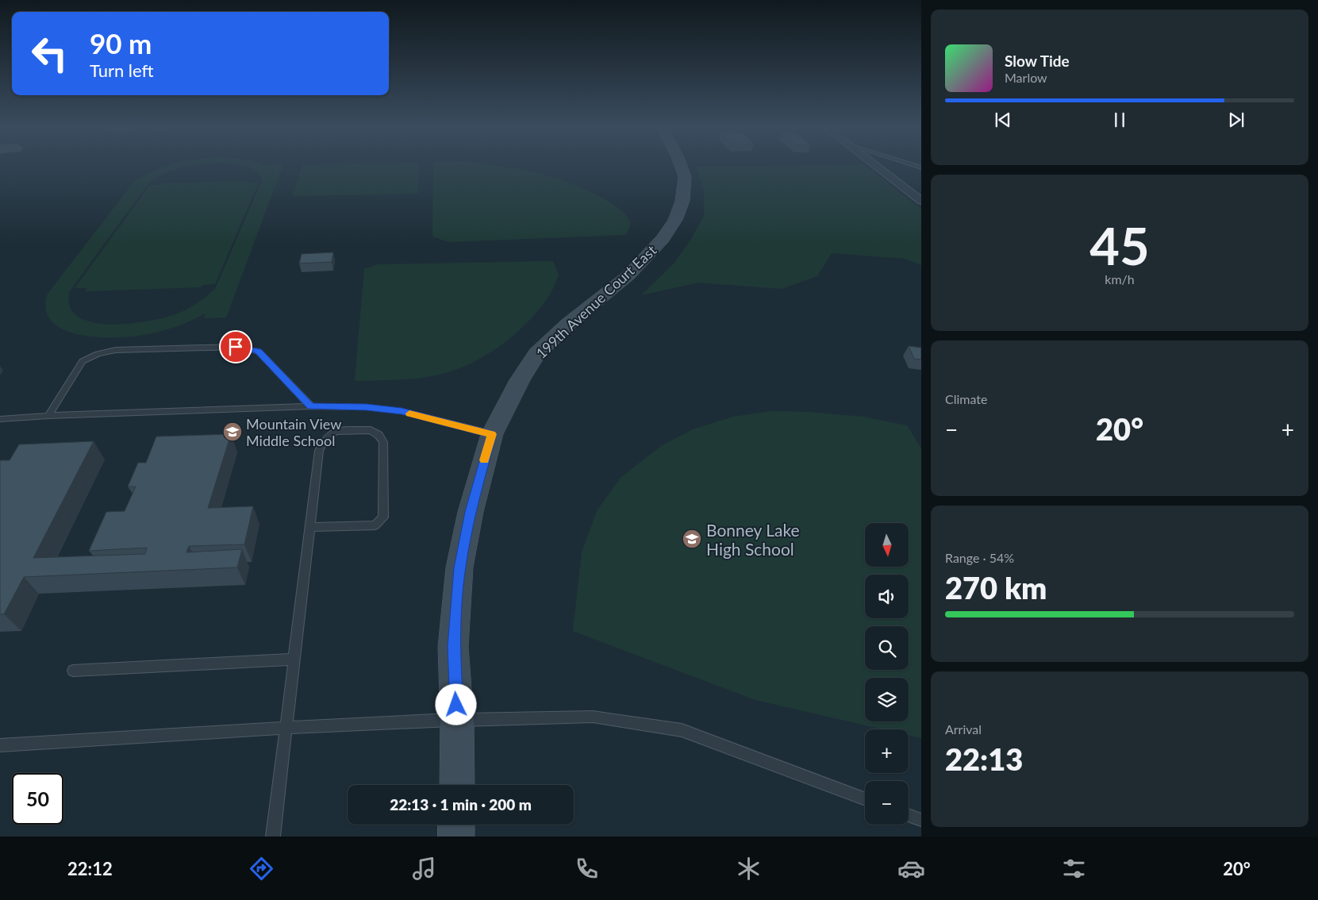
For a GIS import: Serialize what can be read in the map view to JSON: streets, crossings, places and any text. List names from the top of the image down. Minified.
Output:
{"streets":{"main road":["199th Avenue Court East"]},"places":{"school or university":["Mountain View Middle School","Bonney Lake High School"]},"north":"bottom","page":{"turn":["90 m","Turn left"],"song":["Slow Tide","Marlow"],"tile":[["45","km/h"],"Climate",["Range · 54%","270 km"],["Arrival","22:13"]],"heat":["−","20°","+"],"map_buttons":["+","−"],"limit":"50","trip":"22:13 · 1 min · 200 m","tabs":["22:12","20°"]}}
